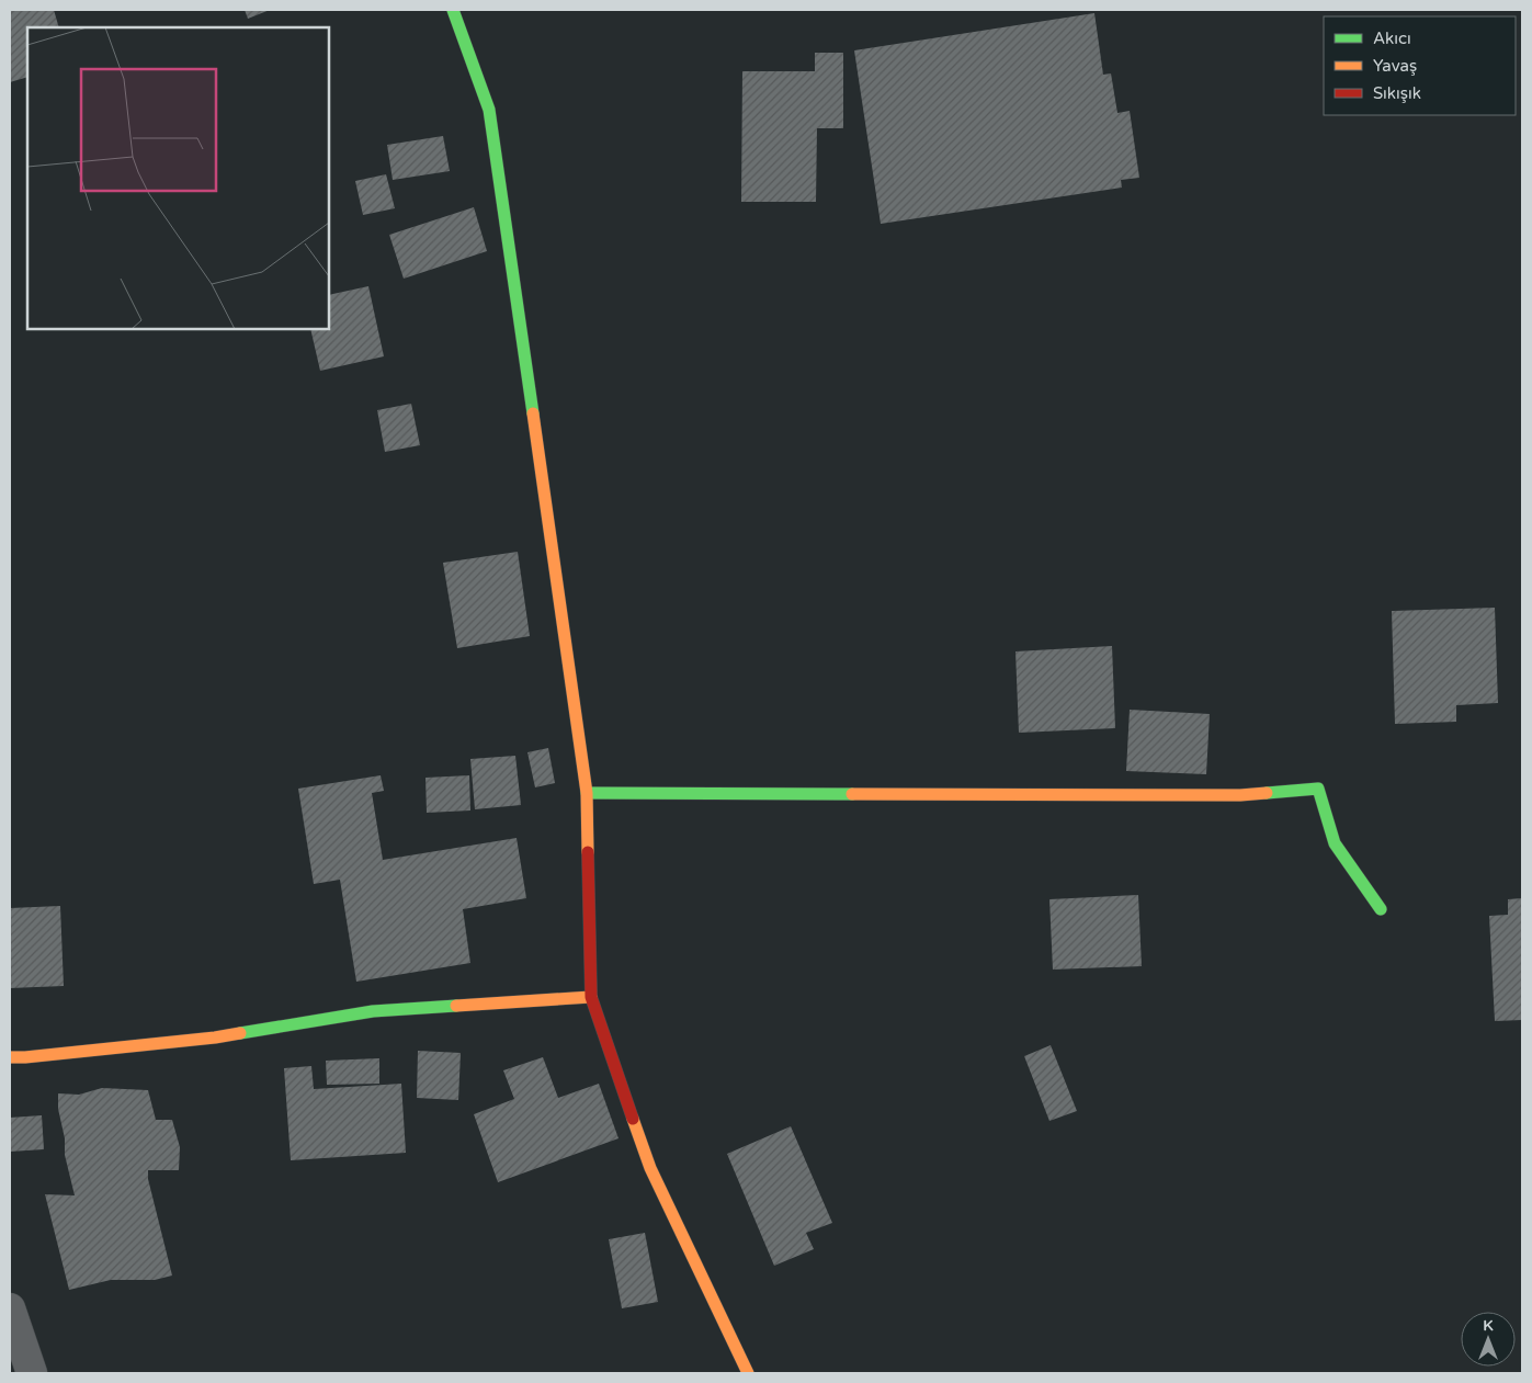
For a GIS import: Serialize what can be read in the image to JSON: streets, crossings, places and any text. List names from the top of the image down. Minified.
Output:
{"legend":["Akıcı","Yavaş","Sıkışık"],"north":"top"}
